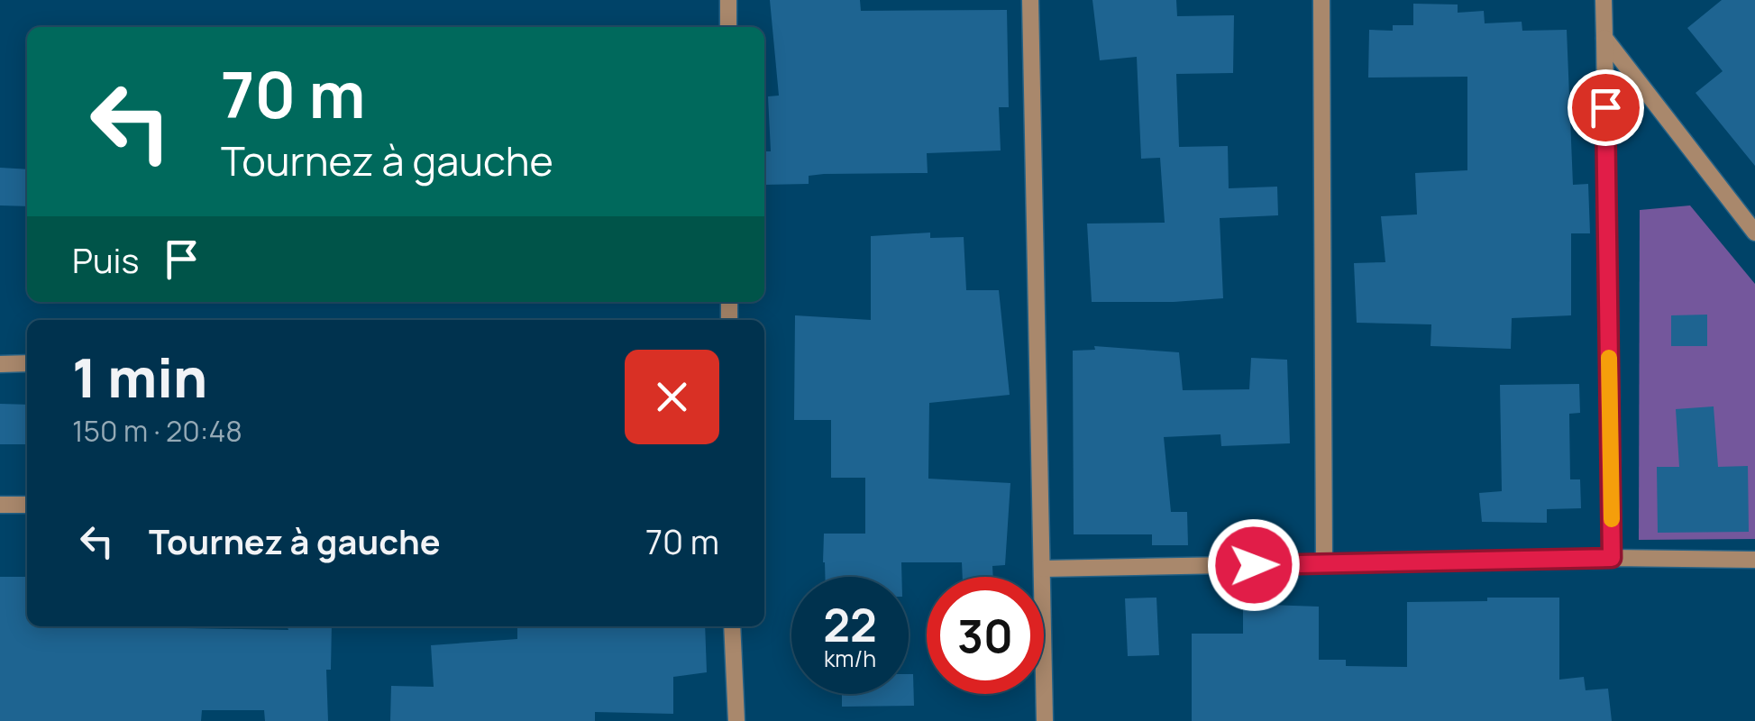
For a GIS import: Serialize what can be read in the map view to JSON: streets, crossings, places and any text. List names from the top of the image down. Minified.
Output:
{"page":{"turn":["70 m","Tournez à gauche"],"then":"Puis","heading":["1 min","150 m · 20:48"],"list":[{"name":"Tournez à gauche","value":"70 m"}],"speed":"22 km/h","limit":"30"}}
